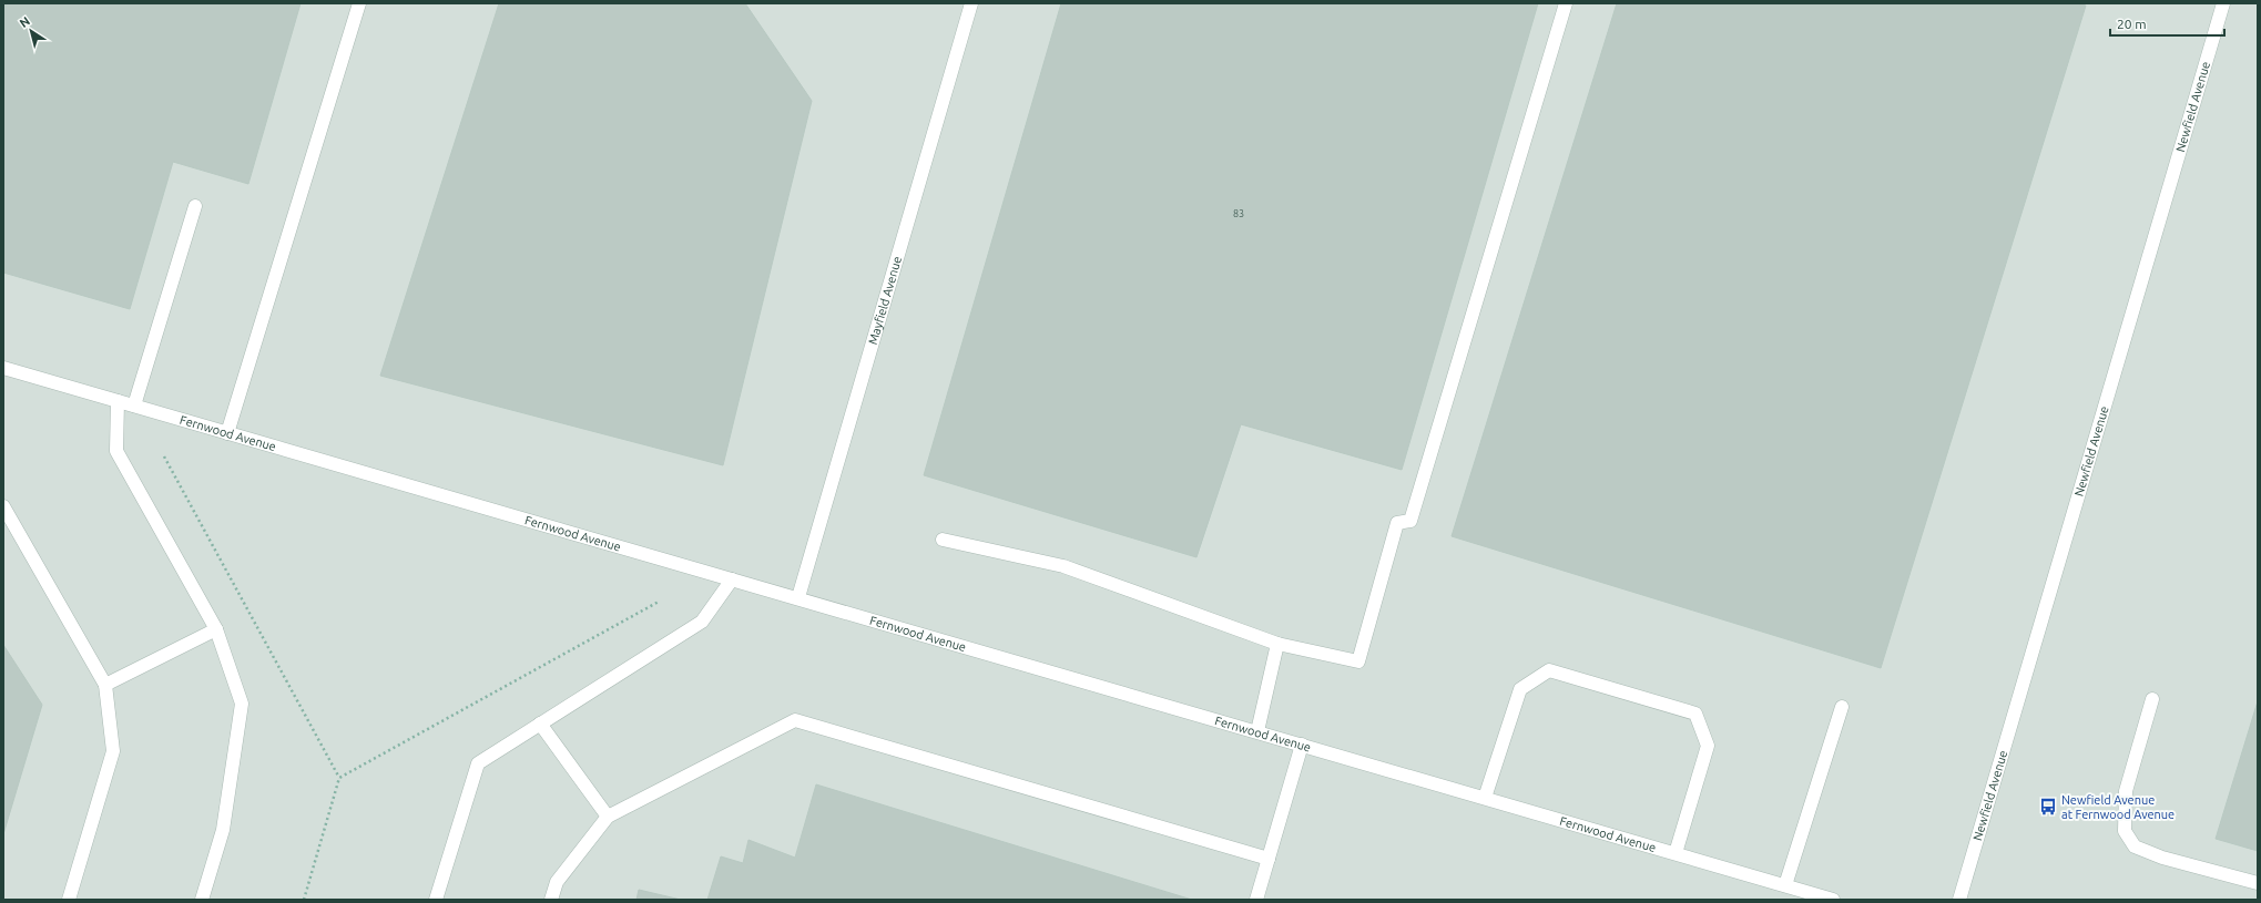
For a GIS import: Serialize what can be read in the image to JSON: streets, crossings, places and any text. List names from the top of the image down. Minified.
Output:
{"streets":{"lane":["Newfield Avenue","Mayfield Avenue","Fernwood Avenue"]},"crossings":[["Mayfield Avenue","Fernwood Avenue"]],"places":{"bus stop":["Newfield Avenue at Fernwood Avenue"]},"house_numbers":["83"],"scale_bar":"20 m","north":"top left"}
